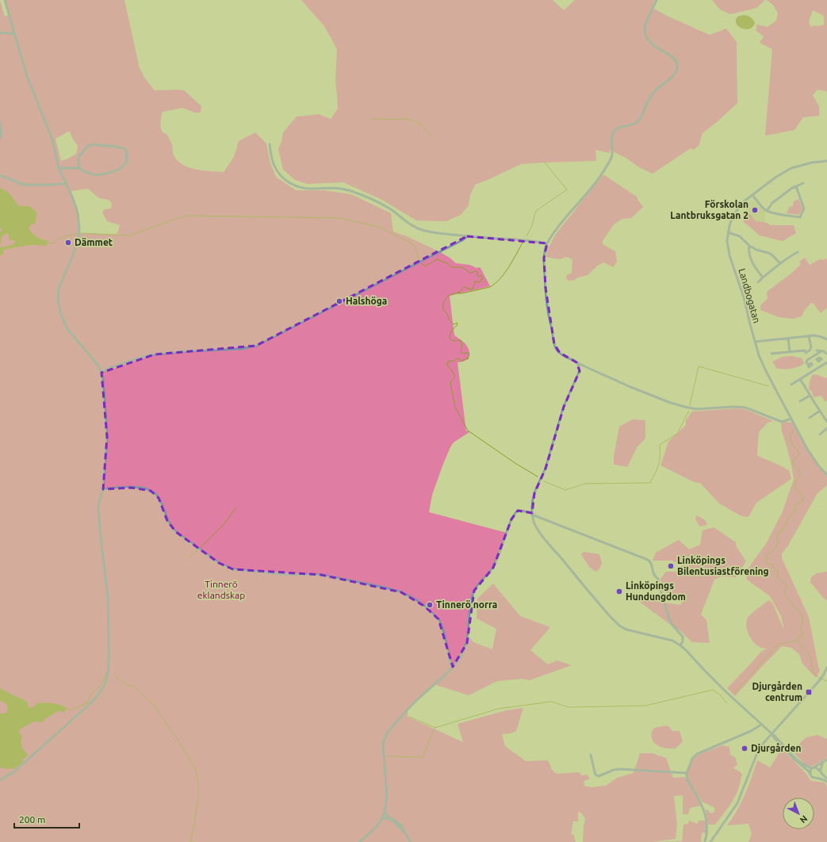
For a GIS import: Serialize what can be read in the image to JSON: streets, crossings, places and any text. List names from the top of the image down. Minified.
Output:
{"streets":{"street":["Landbogatan"]},"parks":["Tinnerö eklandskap"],"places":{"other":["Förskolan Lantbruksgatan 2","Dämmet","Halshöga","Linköpings Bilentusiastförening","Linköpings Hundungdom","Tinnerö norra","Djurgården"],"transit":["Djurgården centrum"]},"scale_bar":"200 m","north":"bottom right"}
